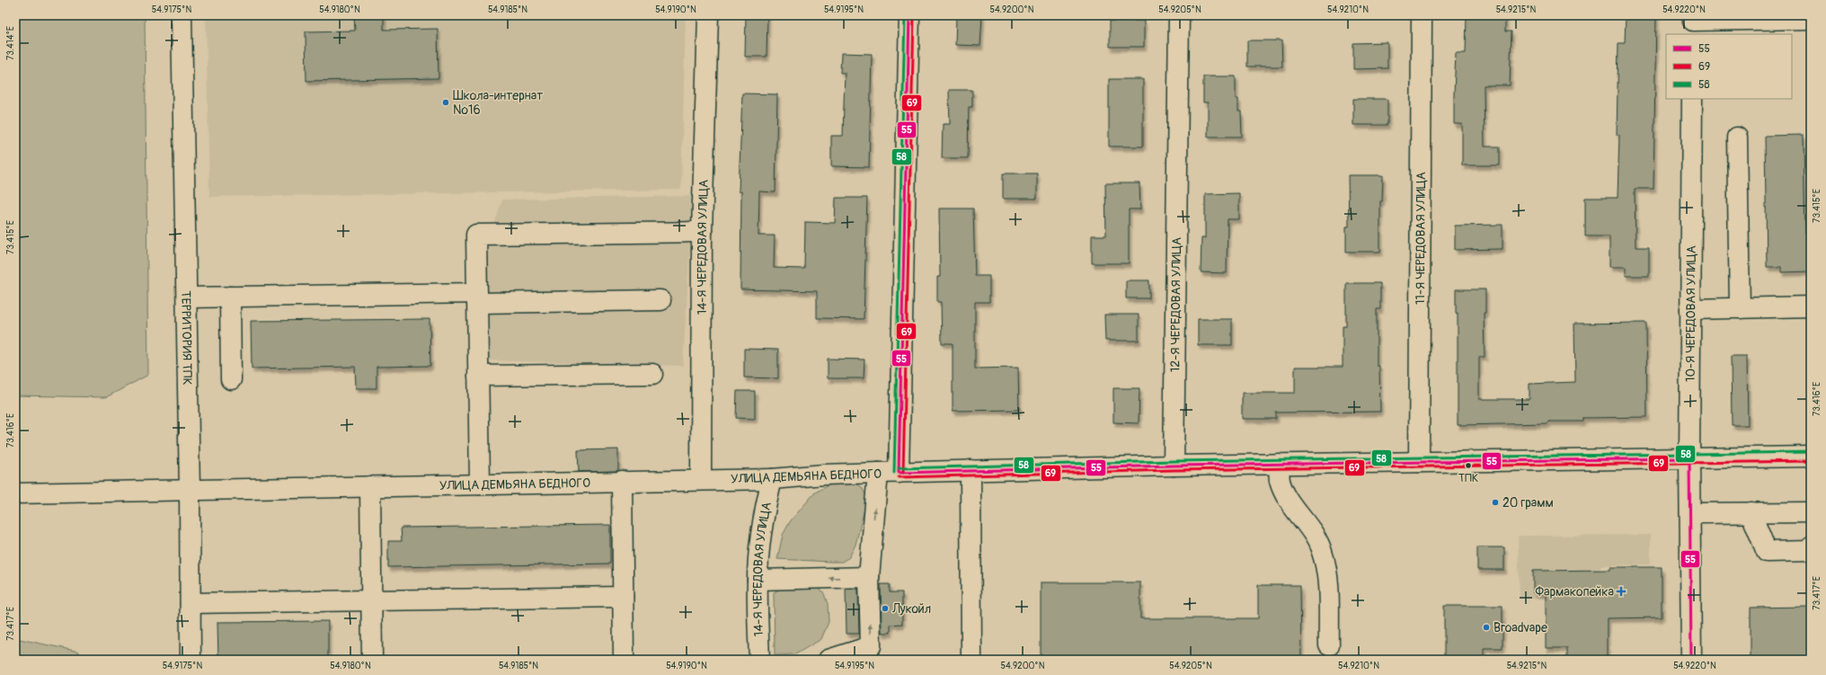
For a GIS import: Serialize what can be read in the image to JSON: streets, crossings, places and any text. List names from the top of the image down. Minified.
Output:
{"streets":{"street":["11-Я ЧЕРЕДОВАЯ УЛИЦА","14-Я ЧЕРЕДОВАЯ УЛИЦА","12-Я ЧЕРЕДОВАЯ УЛИЦА","10-Я ЧЕРЕДОВАЯ УЛИЦА","ТЕРРИТОРИЯ ТПК","УЛИЦА ДЕМЬЯНА БЕДНОГО"]},"crossings":[["11-Я ЧЕРЕДОВАЯ УЛИЦА","УЛИЦА ДЕМЬЯНА БЕДНОГО"],["14-Я ЧЕРЕДОВАЯ УЛИЦА","УЛИЦА ДЕМЬЯНА БЕДНОГО"],["12-Я ЧЕРЕДОВАЯ УЛИЦА","УЛИЦА ДЕМЬЯНА БЕДНОГО"],["10-Я ЧЕРЕДОВАЯ УЛИЦА","УЛИЦА ДЕМЬЯНА БЕДНОГО"],["ТЕРРИТОРИЯ ТПК","УЛИЦА ДЕМЬЯНА БЕДНОГО"]],"places":{"other":["Школа-интернат №16","ТПК","20 грамм","Лукойл","Broadvape"],"health":["Фармакопейка"]},"lines":["transit line 55","transit line 69","transit line 58"],"legend":["55","69","58"],"coordinates":["54.9175°N","54.9180°N","54.9185°N","54.9190°N","54.9195°N","54.9200°N","54.9205°N","54.9210°N","54.9215°N","54.9220°N","73.414°E","73.415°E","73.416°E","73.417°E"]}
